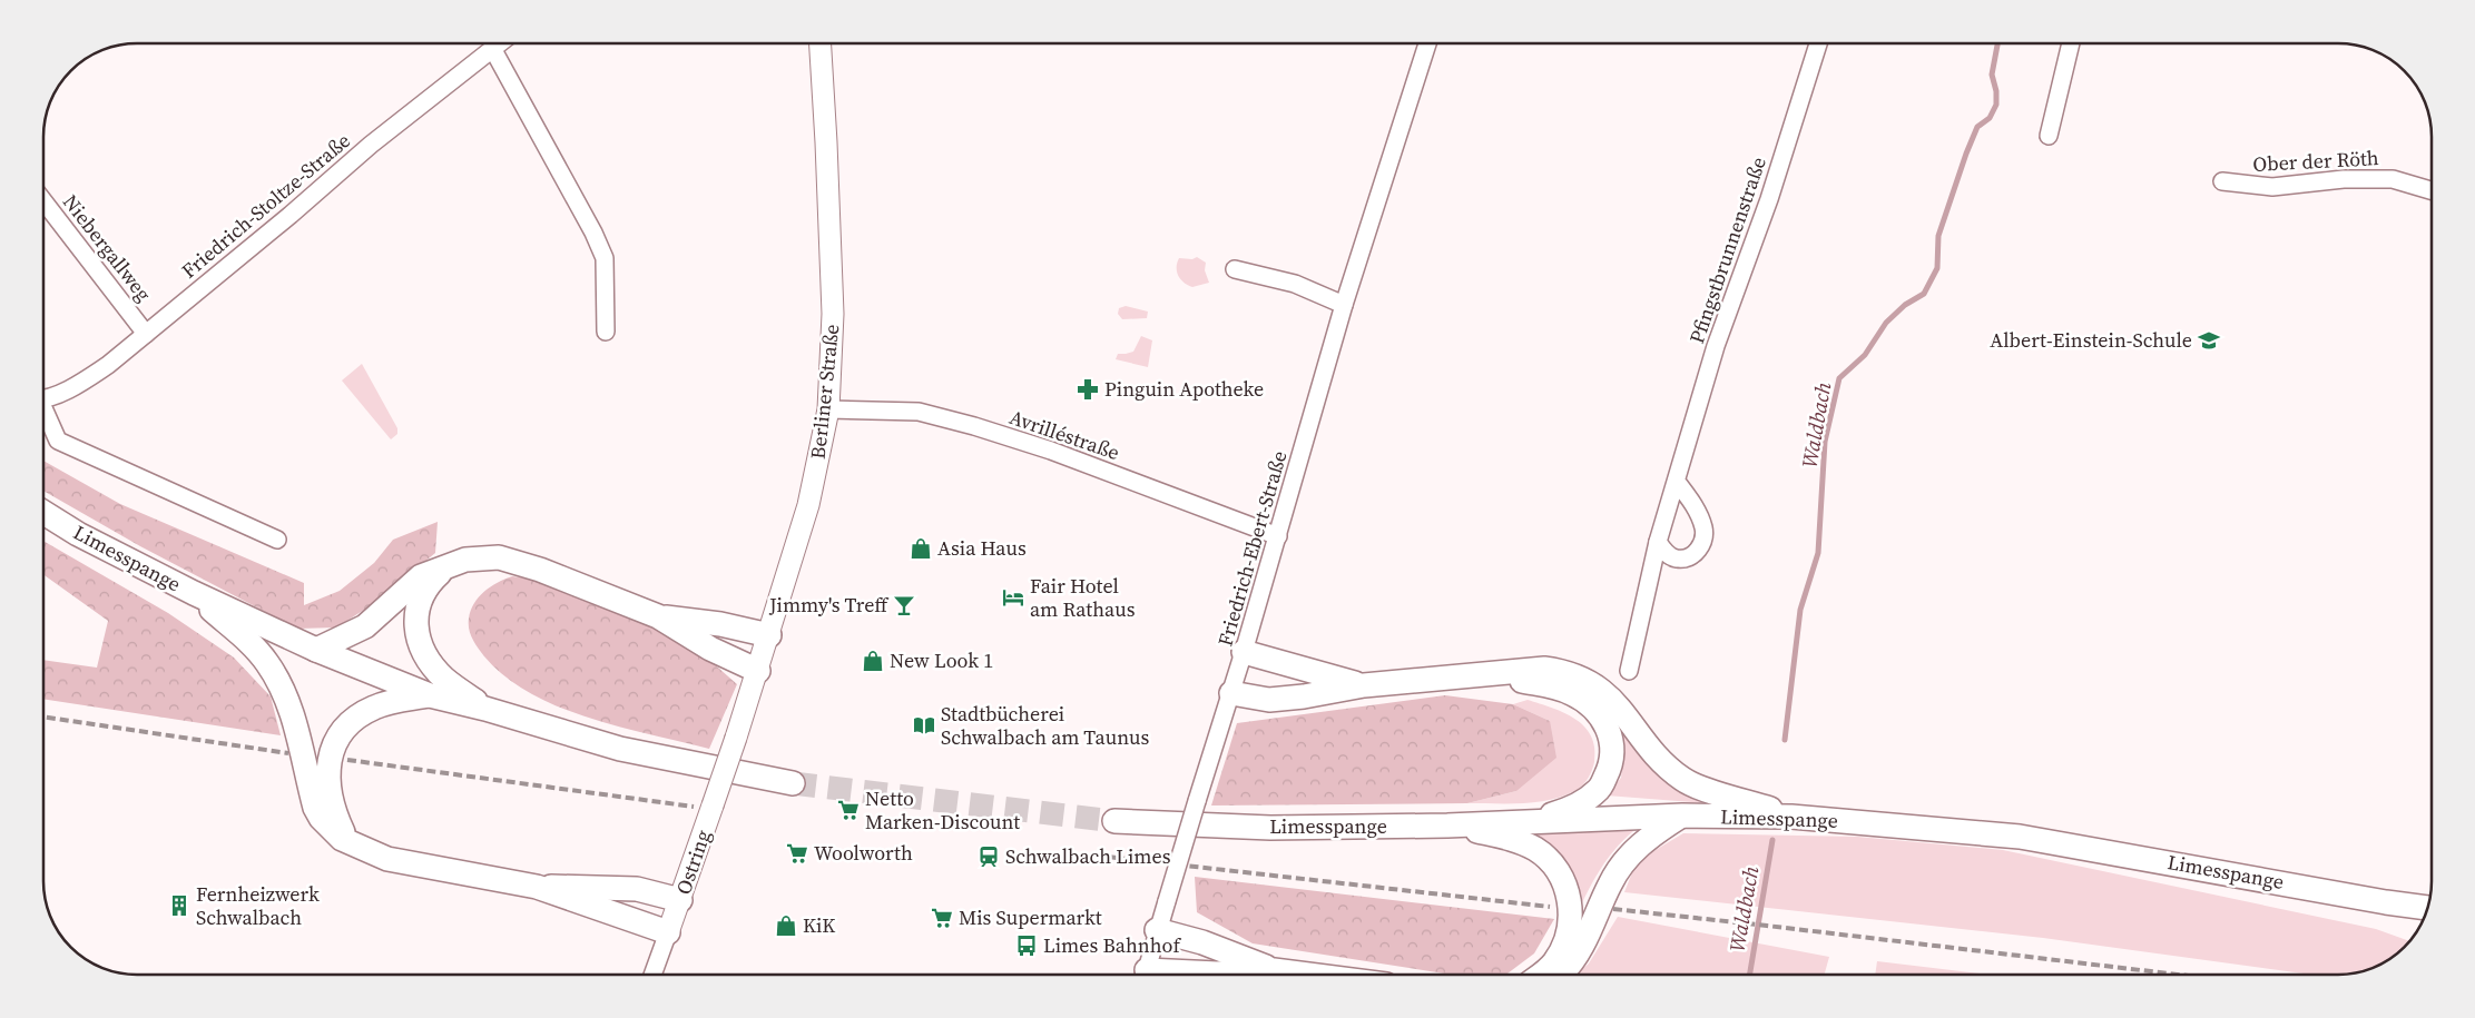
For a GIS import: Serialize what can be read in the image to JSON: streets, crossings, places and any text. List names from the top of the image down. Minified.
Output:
{"streets":{"main road":["Limesspange"],"street":["Ober der Röth","Friedrich-Stoltze-Straße","Niebergallweg","Pfingstbrunnenstraße","Berliner Straße","Avrilléstraße","Friedrich-Ebert-Straße","Ostring"]},"crossings":[["Friedrich-Stoltze-Straße","Niebergallweg"],["Berliner Straße","Avrilléstraße"],["Berliner Straße","Ostring"],["Avrilléstraße","Friedrich-Ebert-Straße"]],"water":["Waldbach"],"places":{"school or university":["Albert-Einstein-Schule"],"pharmacy":["Pinguin Apotheke"],"shop":["Asia Haus","New Look 1","KiK"],"hotel":["Fair Hotel am Rathaus"],"bar":["Jimmy's Treff"],"library":["Stadtbücherei Schwalbach am Taunus"],"supermarket":["Netto Marken-Discount","Woolworth","Mis Supermarkt"],"station":["Schwalbach Limes"],"building":["Fernheizwerk Schwalbach"],"bus stop":["Limes Bahnhof"]}}
